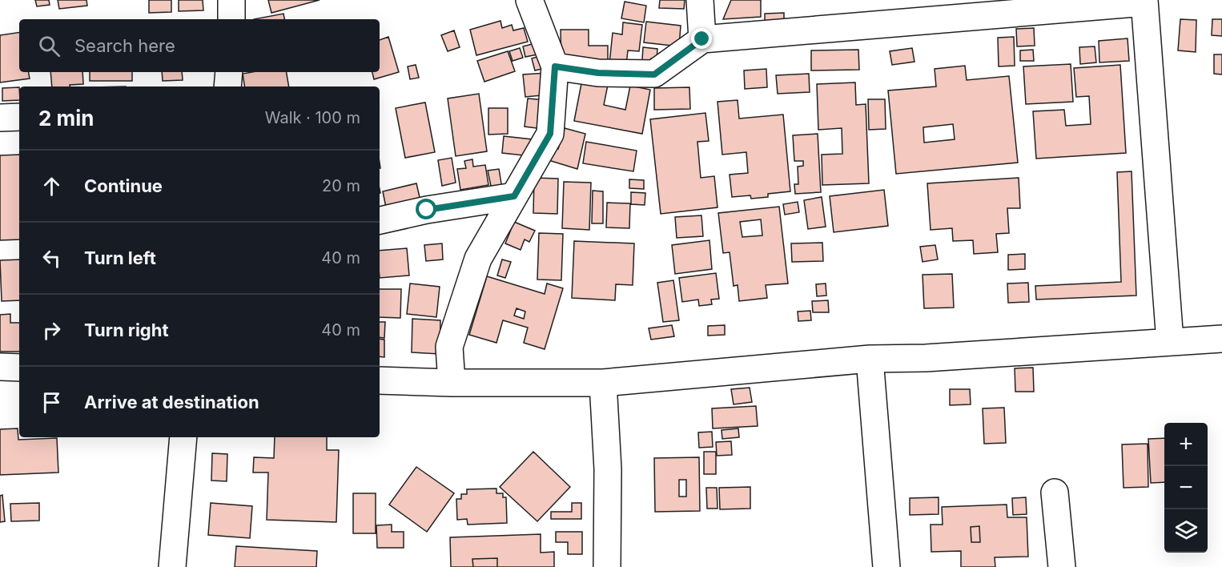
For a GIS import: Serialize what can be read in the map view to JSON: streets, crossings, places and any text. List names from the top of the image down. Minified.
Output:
{"page":{"search":"Search here","heading":["2 min","Walk · 100 m"],"list":[["Continue","20 m"],["Turn left","40 m"],["Turn right","40 m"],"Arrive at destination"],"map_buttons":["+","−"]}}
